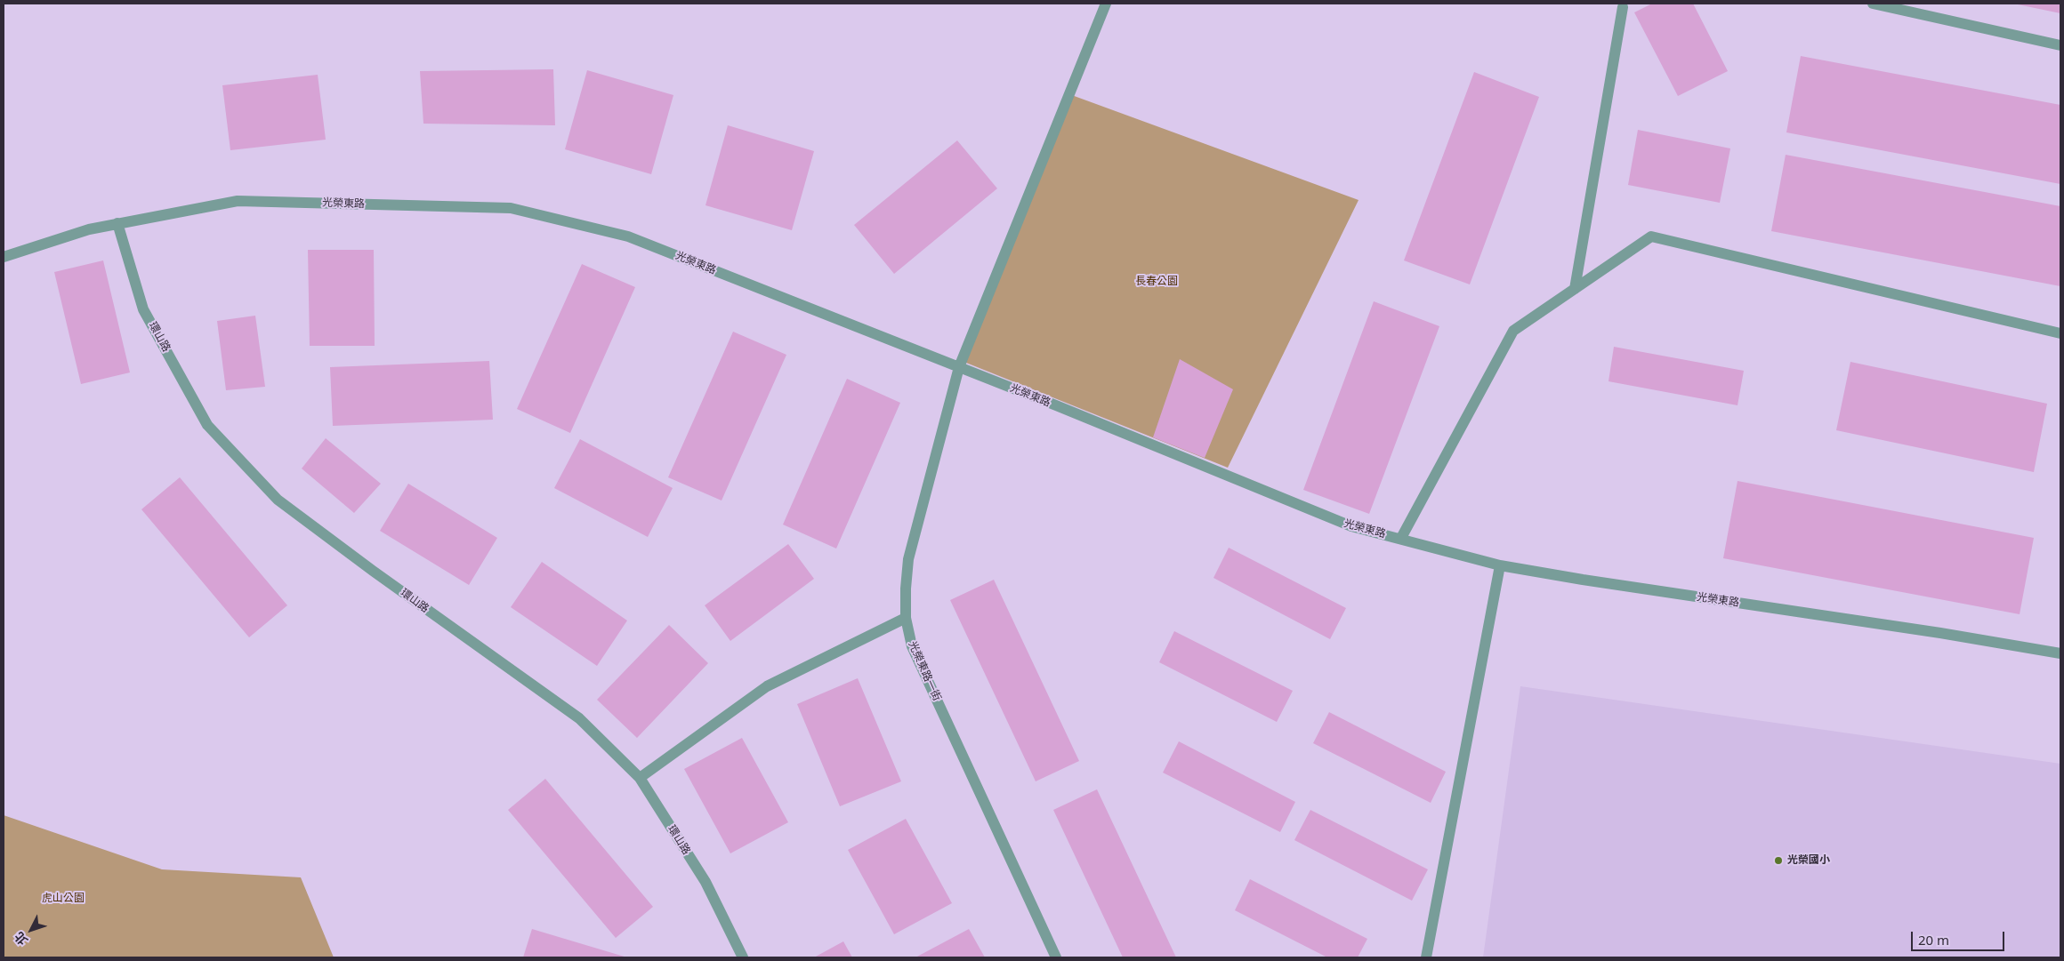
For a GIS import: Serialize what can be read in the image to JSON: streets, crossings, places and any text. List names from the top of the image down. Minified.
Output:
{"streets":{"street":["光榮東路","環山路","光榮東路一街"]},"crossings":[["光榮東路","環山路"],["光榮東路","光榮東路一街"]],"parks":["長春公園","虎山公園"],"places":["光榮國小"],"scale_bar":"20 m","north":"bottom left"}
